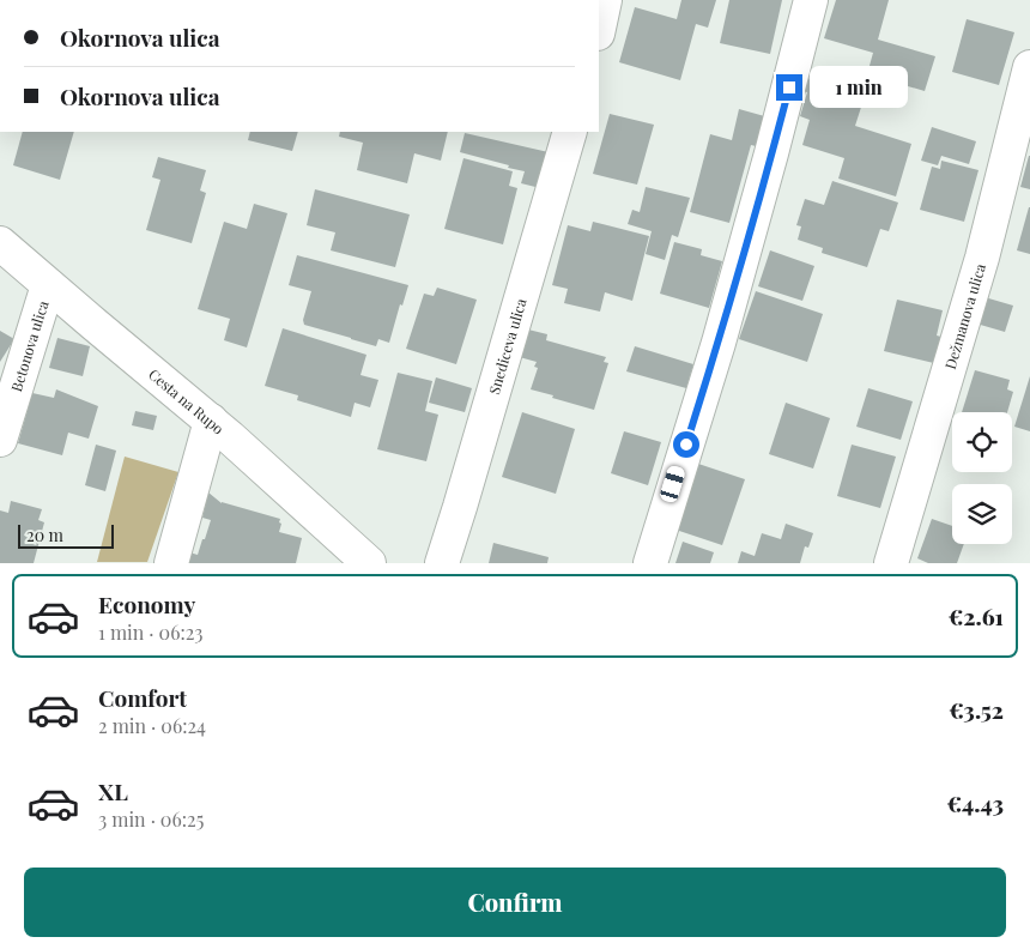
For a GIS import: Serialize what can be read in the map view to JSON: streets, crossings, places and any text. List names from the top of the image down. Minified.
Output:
{"streets":{"street":["Dežmanova ulica","Betonova ulica","Snediceva ulica","Cesta na Rupo"]},"crossings":[["Betonova ulica","Cesta na Rupo"]],"scale_bar":"20 m","page":{"banner":["Okornova ulica","Okornova ulica"],"bubble":"1 min","scale":"20 m","list":[{"name":"Economy","note":"1 min · 06:23","value":"€2.61"},{"name":"Comfort","note":"2 min · 06:24","value":"€3.52"},{"name":"XL","note":"3 min · 06:25","value":"€4.43"}],"buttons":"Confirm"}}
